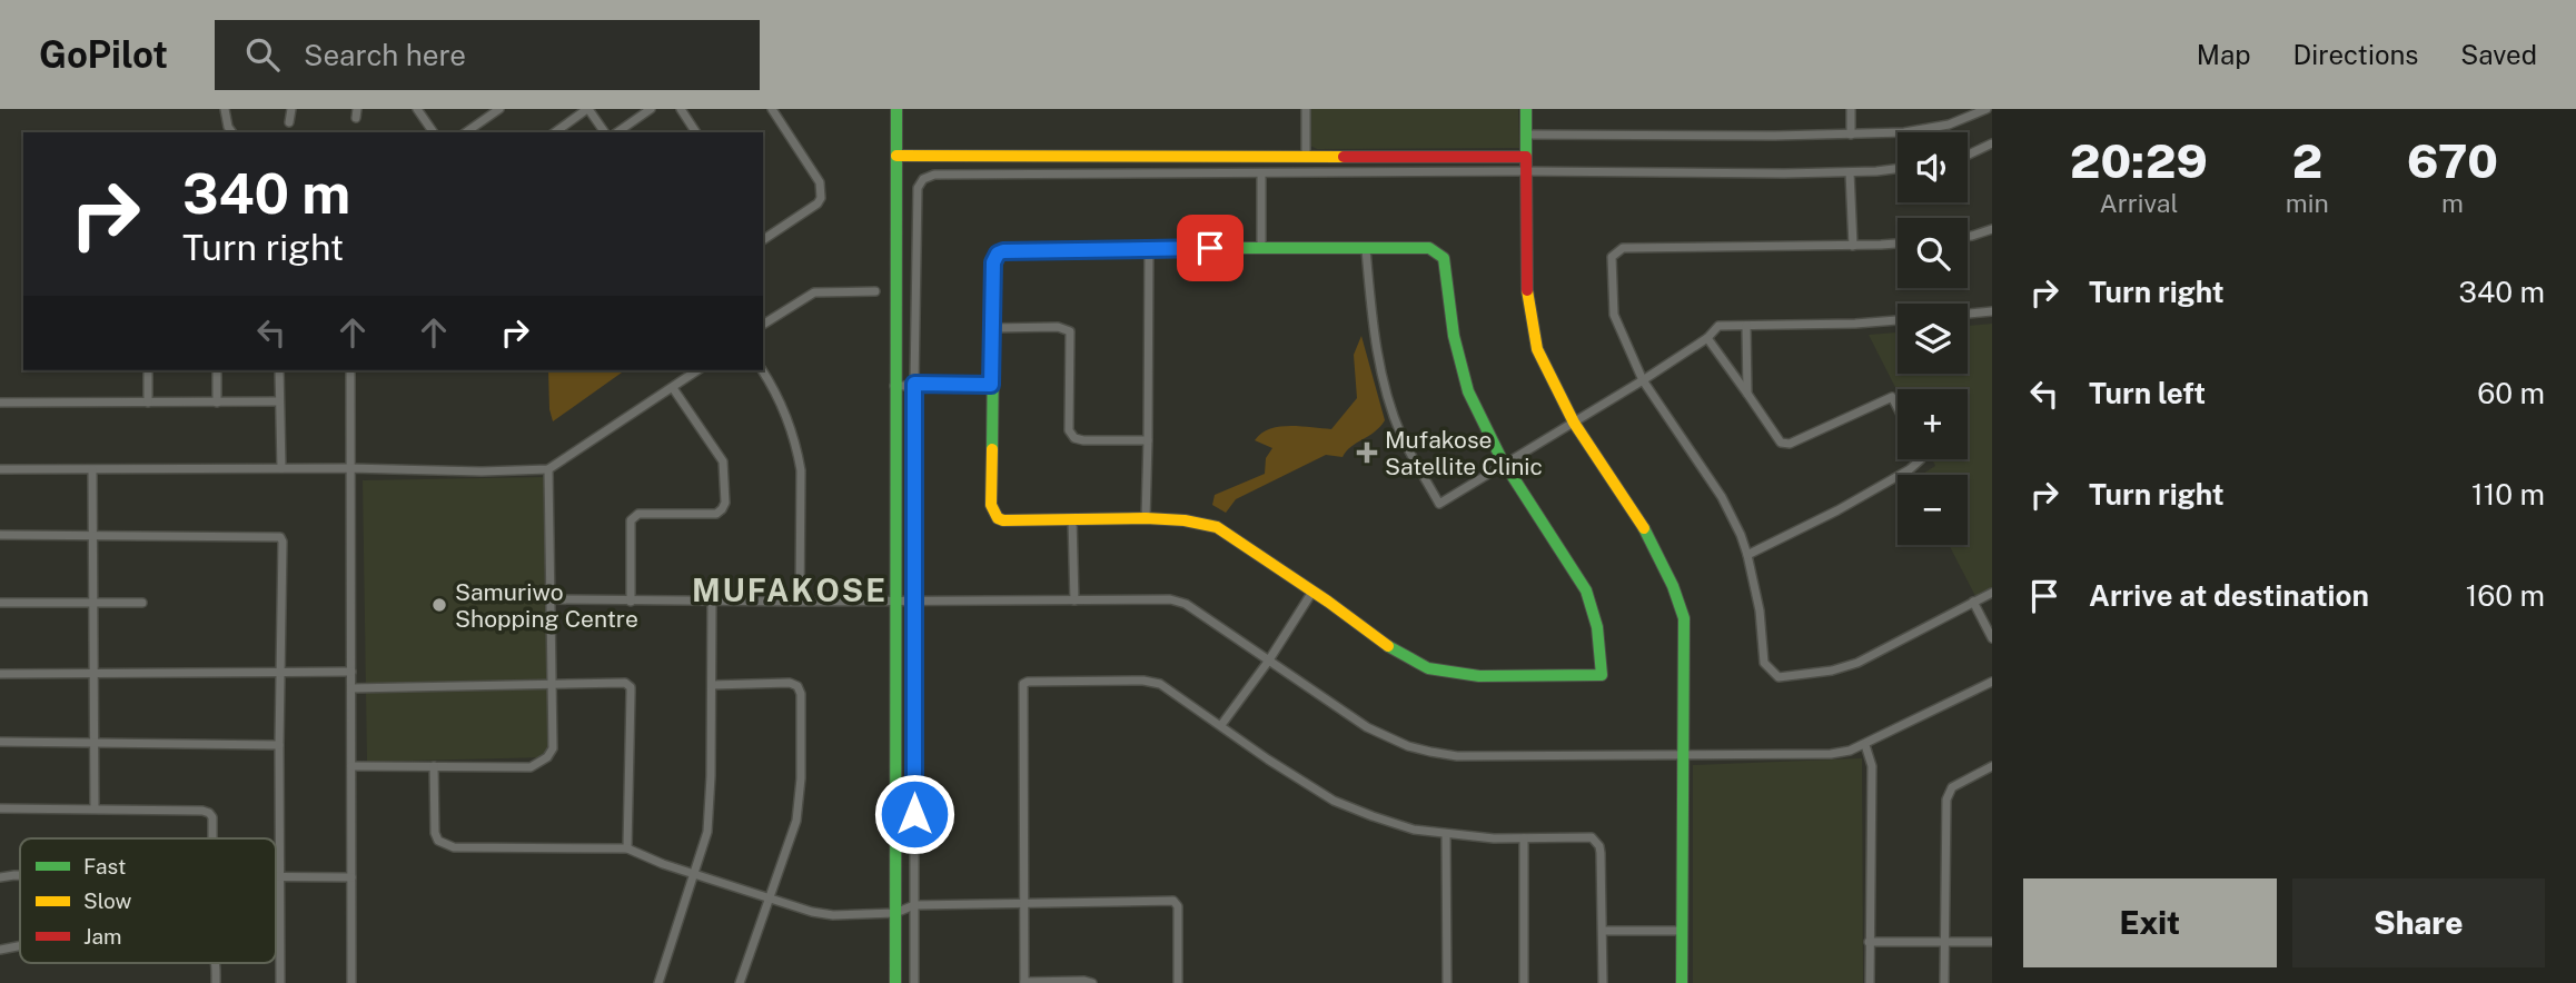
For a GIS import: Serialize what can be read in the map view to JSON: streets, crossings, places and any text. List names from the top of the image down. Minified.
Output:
{"districts":["MUFAKOSE"],"places":{"health":["Mufakose Satellite Clinic"],"other":["Samuriwo Shopping Centre"]},"legend":["Fast","Slow","Jam"],"page":{"header":"GoPilot","search":"Search here","nav":["Map","Directions","Saved"],"eta":["20:29","Arrival","2","min","670","m"],"map_buttons":["+","−"],"turn":["340 m","Turn right"],"list":[{"name":"Turn right","value":"340 m"},{"name":"Turn left","value":"60 m"},{"name":"Turn right","value":"110 m"},{"name":"Arrive at destination","value":"160 m"}],"buttons":["Exit","Share"]}}
